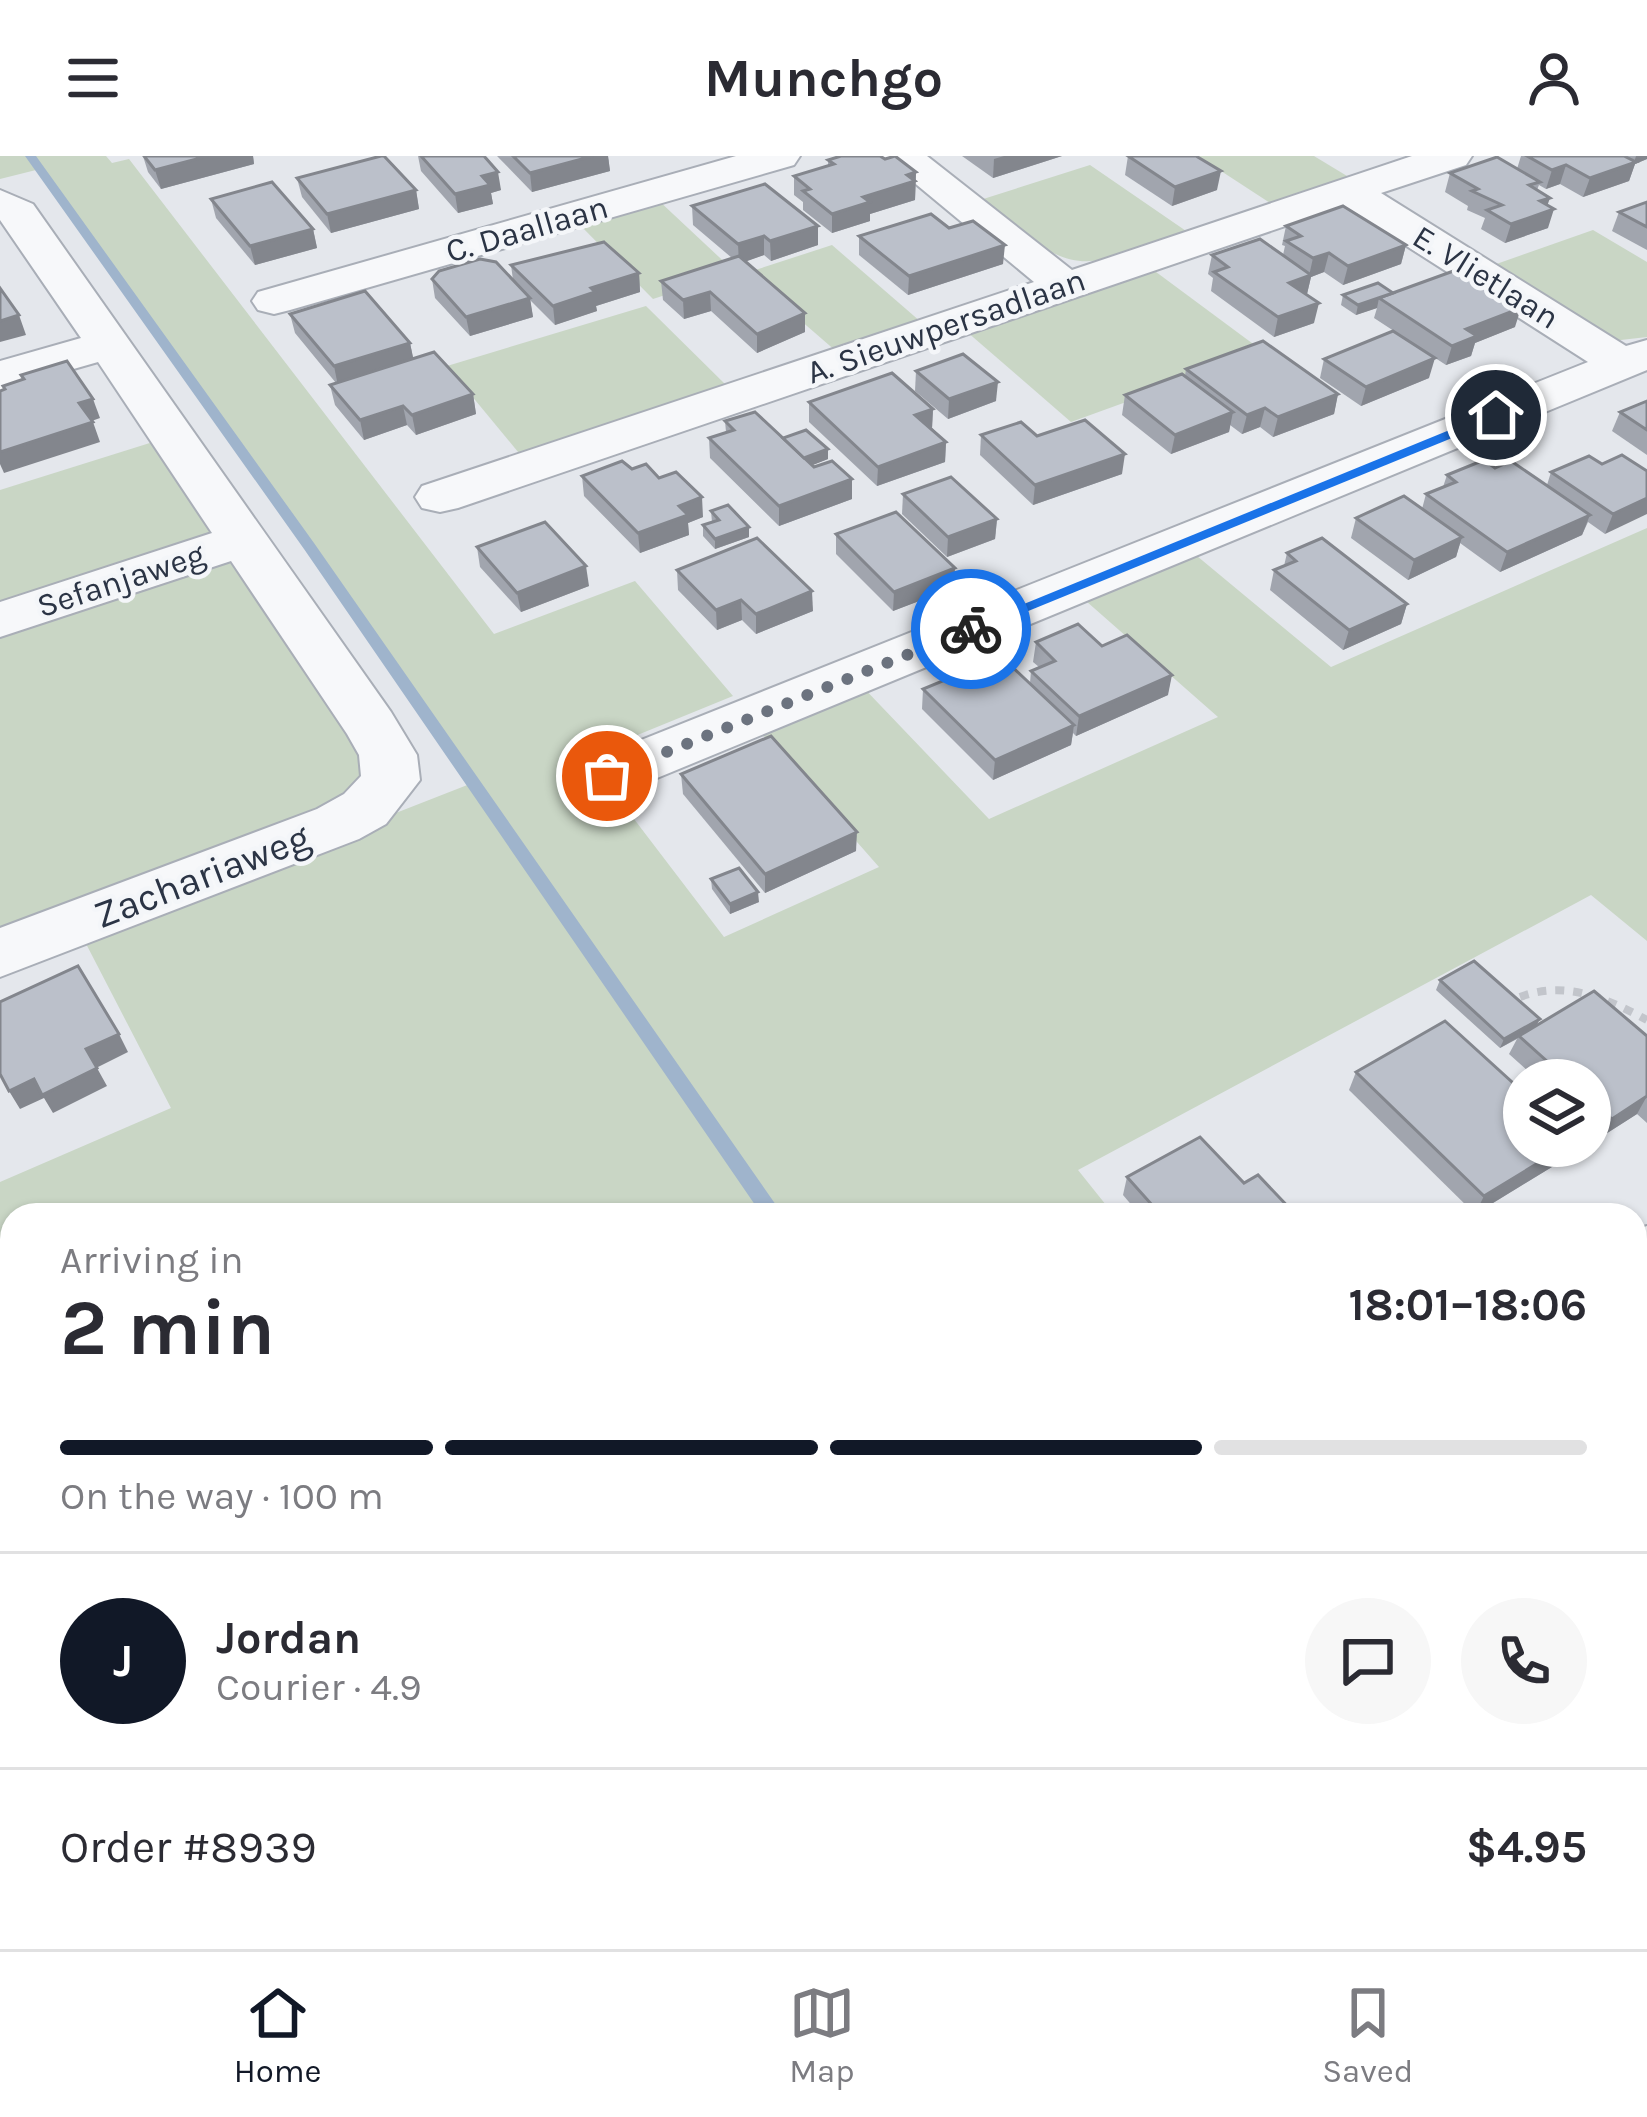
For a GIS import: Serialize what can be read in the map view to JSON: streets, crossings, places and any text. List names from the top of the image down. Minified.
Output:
{"streets":{"street":["C. Daallaan","E. Vlietlaan","A. Sieuwpersadlaan","Sefanjaweg","Zachariaweg"]},"crossings":[["E. Vlietlaan","A. Sieuwpersadlaan"],["Sefanjaweg","Zachariaweg"]],"page":{"header":"Munchgo","heading":["2 min","Arriving in","18:01–18:06"],"panel":["Jordan","Courier · 4.9","Order #8939","$4.95"],"bar":"On the way · 100 m","round":"J","tabs":["Home","Map","Saved"]}}
